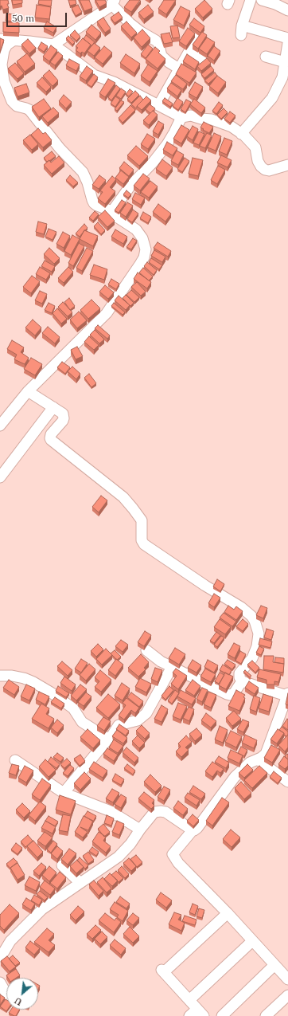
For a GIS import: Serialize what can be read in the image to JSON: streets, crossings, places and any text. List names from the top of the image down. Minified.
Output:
{"scale_bar":"50 m","north":"bottom left"}
